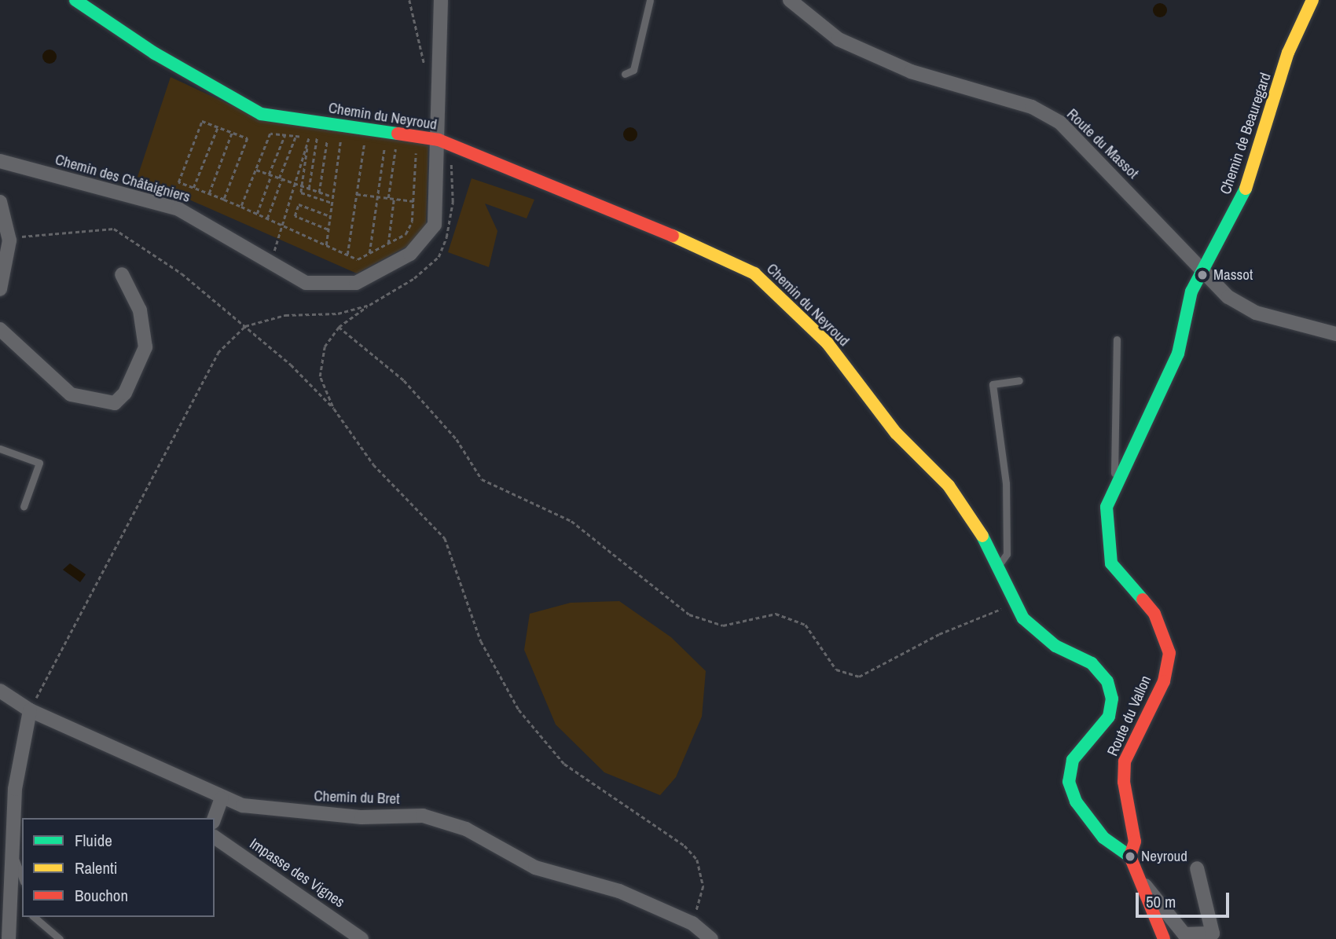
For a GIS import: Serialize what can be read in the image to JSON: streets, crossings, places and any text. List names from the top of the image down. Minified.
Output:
{"streets":{"street":["Chemin du Neyroud","Chemin de Beauregard","Route du Massot","Chemin des Châtaigniers","Route du Vallon","Chemin du Bret","Impasse des Vignes"]},"crossings":[["Chemin du Neyroud","Chemin des Châtaigniers"],["Chemin du Neyroud","Route du Vallon"],["Chemin de Beauregard","Route du Massot"],["Chemin de Beauregard","Route du Vallon"],["Route du Massot","Route du Vallon"]],"places":["Massot","Neyroud"],"legend":["Fluide","Ralenti","Bouchon"],"scale_bar":"50 m"}
